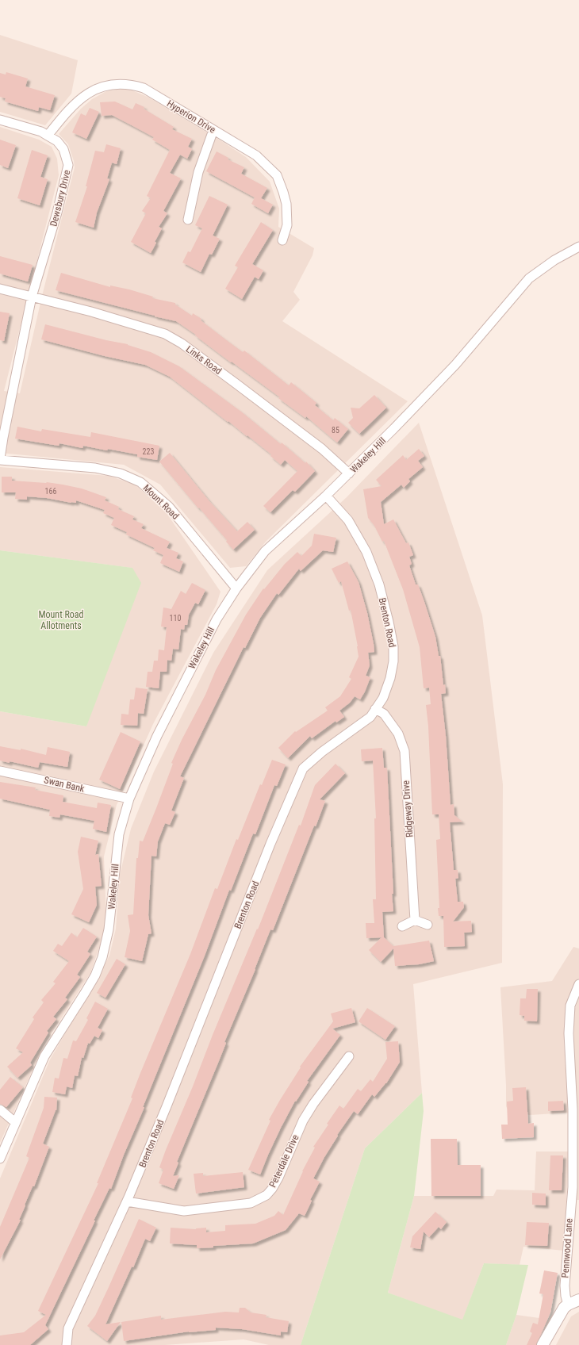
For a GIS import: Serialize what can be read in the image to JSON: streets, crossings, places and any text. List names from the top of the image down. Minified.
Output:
{"streets":{"street":["Hyperion Drive","Dewsbury Drive","Links Road","Wakeley Hill","Mount Road","Brenton Road","Swan Bank","Ridgeway Drive","Peterdale Drive","Pennwood Lane"]},"crossings":[["Hyperion Drive","Dewsbury Drive"],["Dewsbury Drive","Links Road"],["Links Road","Wakeley Hill"],["Wakeley Hill","Mount Road"],["Wakeley Hill","Brenton Road"],["Wakeley Hill","Swan Bank"],["Brenton Road","Ridgeway Drive"],["Brenton Road","Peterdale Drive"]],"parks":["Mount Road Allotments"],"house_numbers":["85","223","166","110"]}
